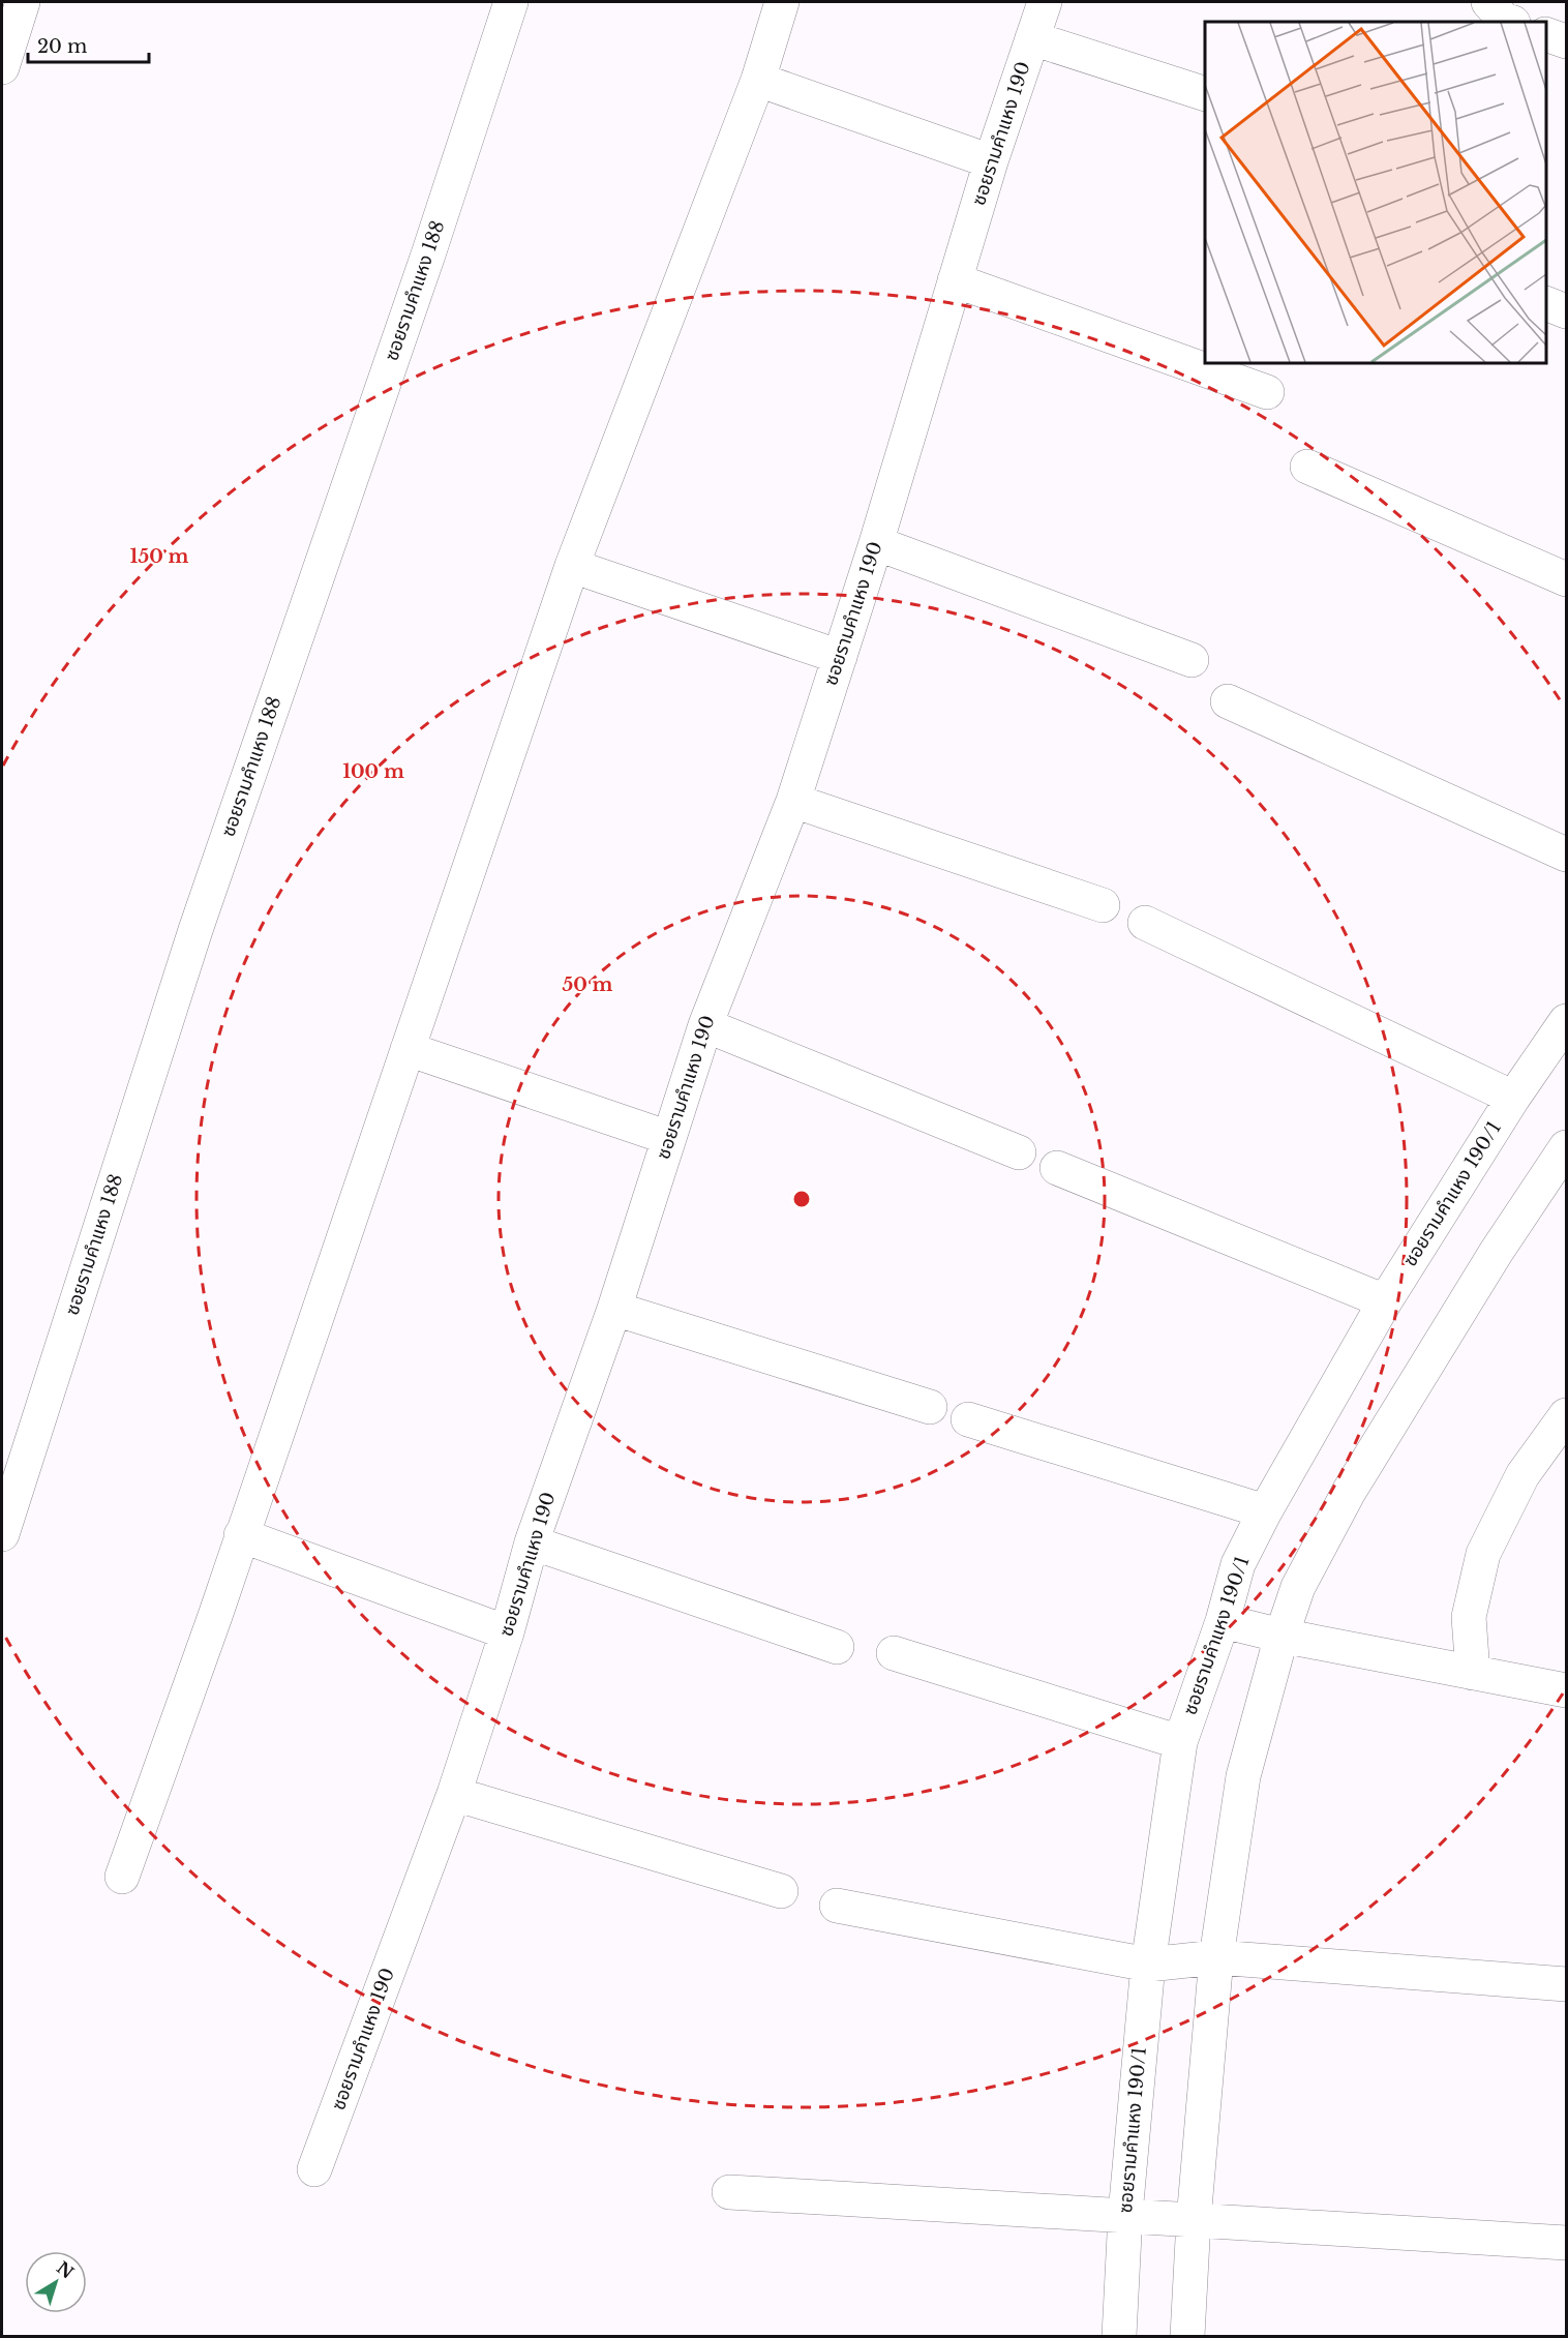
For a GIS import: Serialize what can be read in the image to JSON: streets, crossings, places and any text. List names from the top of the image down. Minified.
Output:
{"streets":{"street":["ซอยรามคำแหง 190","ซอยรามคำแหง 188","ซอยรามคำแหง 190/1"]},"scale_bar":"20 m","north":"top right","rings":["150 m","100 m","50 m"]}
